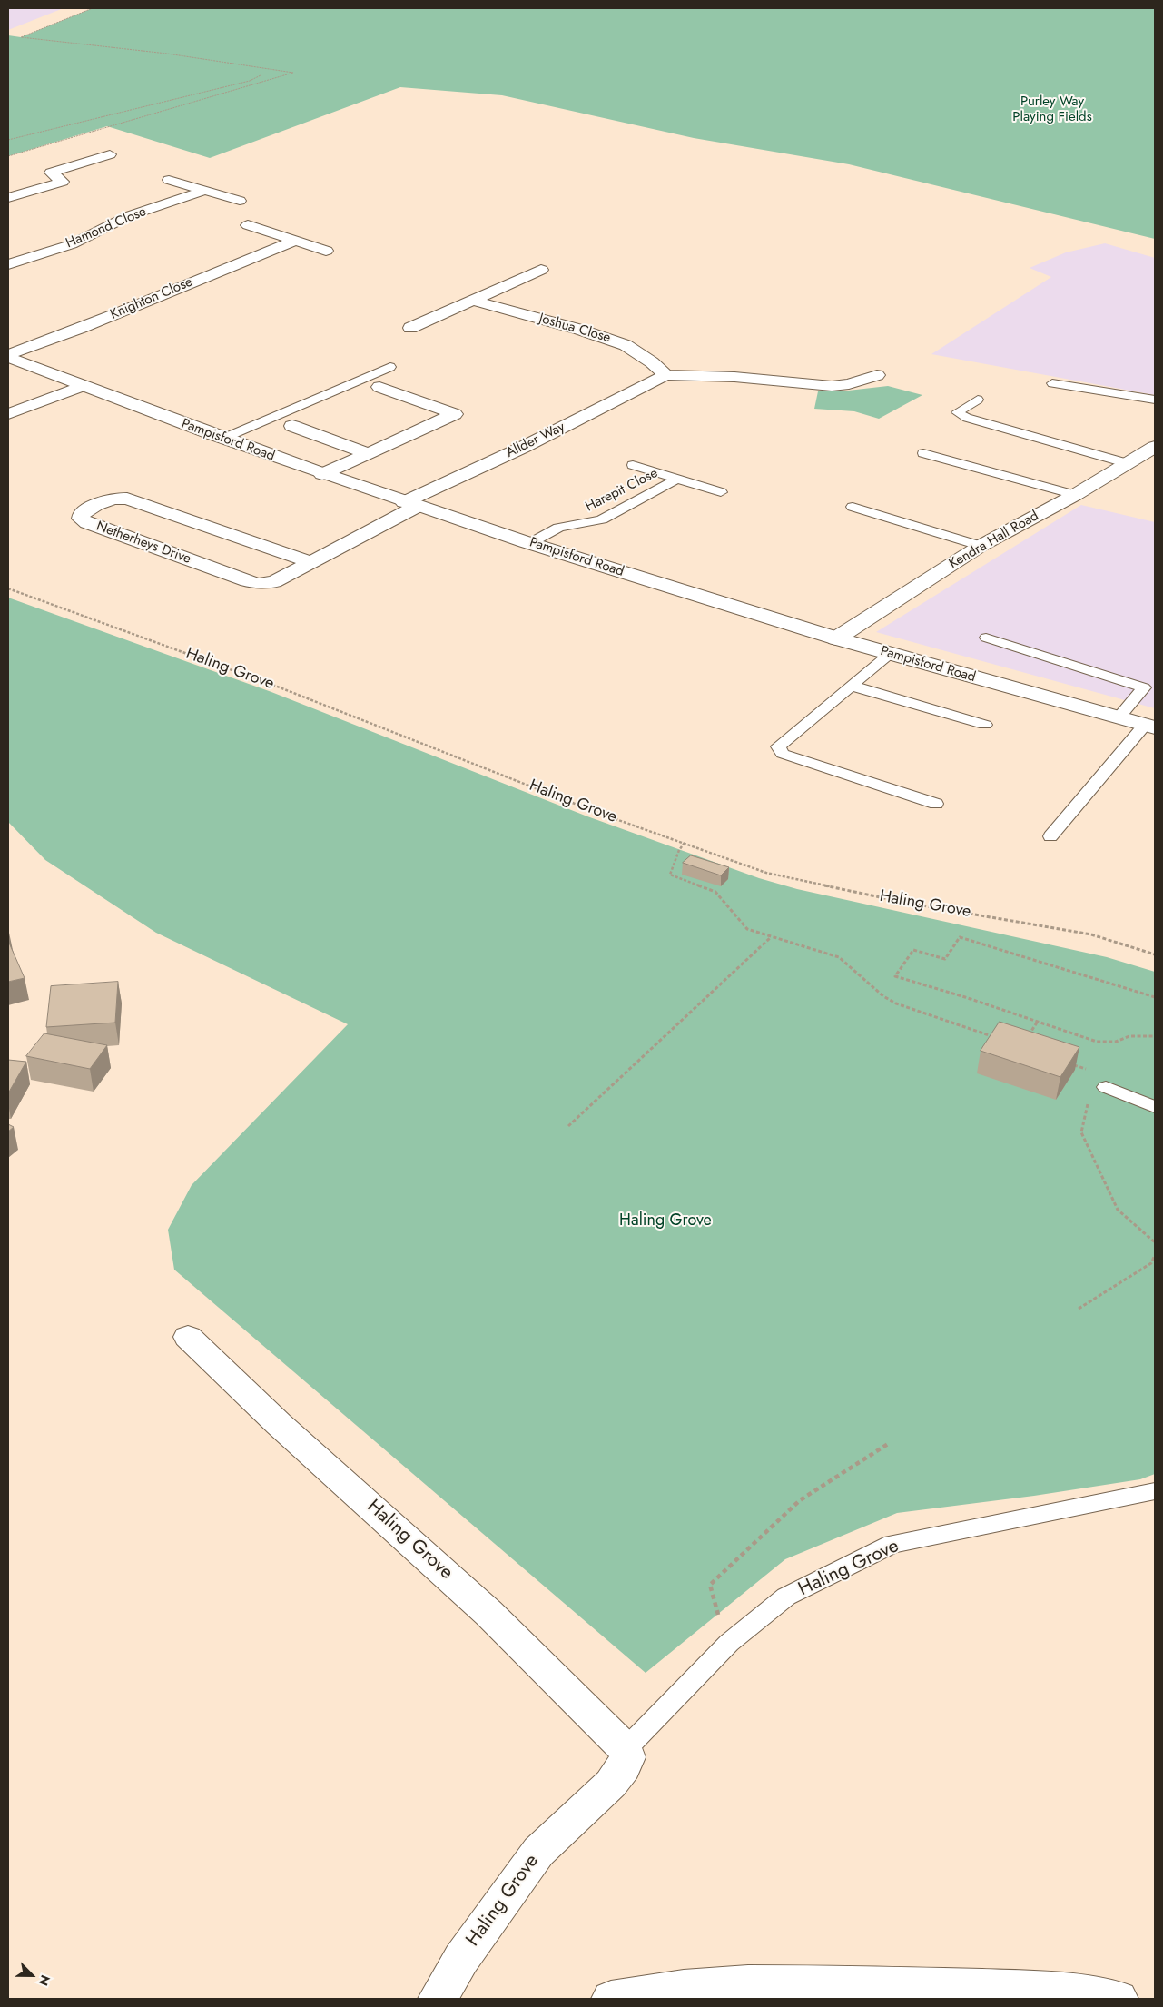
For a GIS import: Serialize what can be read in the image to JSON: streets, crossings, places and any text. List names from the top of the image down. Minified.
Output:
{"streets":{"street":["Hamond Close","Knighton Close","Joshua Close","Pampisford Road","Allder Way","Kendra Hall Road","Netherheys Drive","Haling Grove"],"lane":["Harepit Close"]},"crossings":[["Knighton Close","Pampisford Road"],["Joshua Close","Allder Way"],["Pampisford Road","Allder Way"],["Pampisford Road","Harepit Close"],["Pampisford Road","Kendra Hall Road"],["Pampisford Road","Netherheys Drive"],["Allder Way","Netherheys Drive"]],"parks":["Purley Way Playing Fields","Haling Grove"],"north":"bottom right"}
